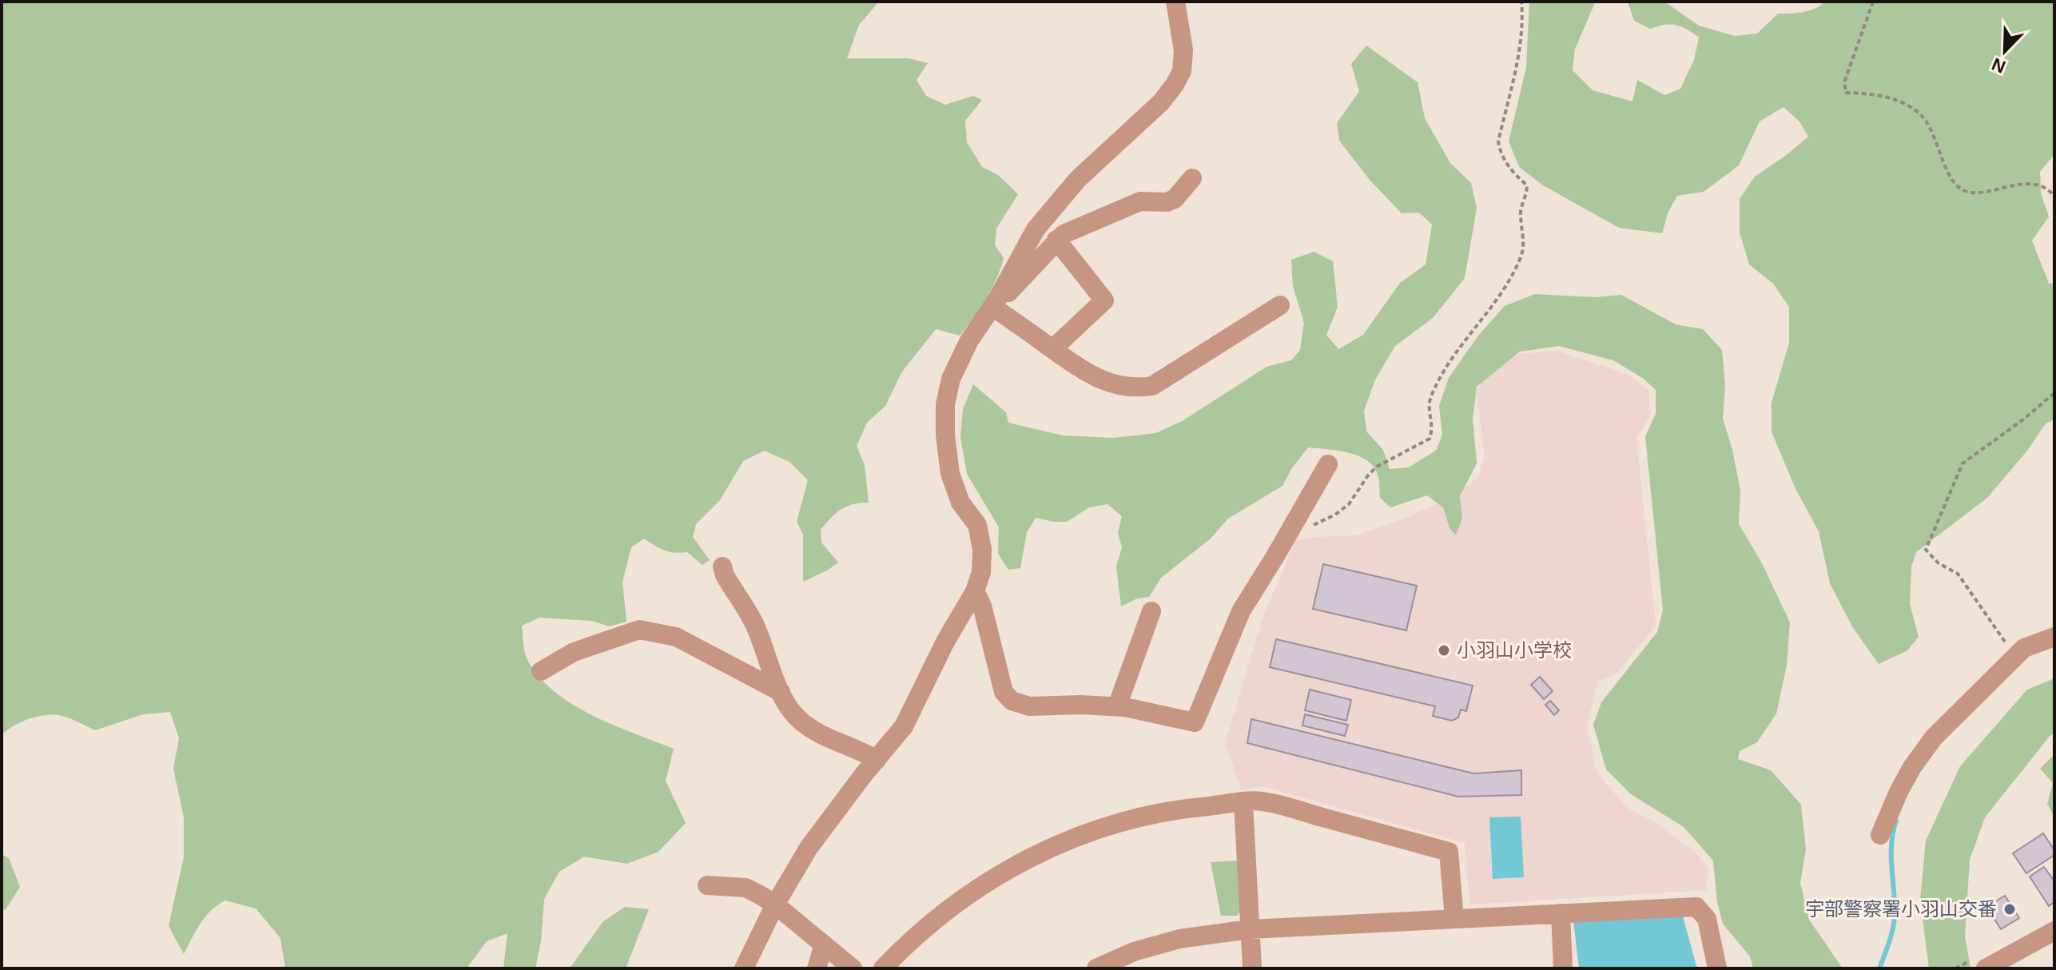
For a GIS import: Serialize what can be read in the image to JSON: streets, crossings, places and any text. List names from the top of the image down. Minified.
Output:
{"places":["小羽山小学校","宇部警察署小羽山交番"],"north":"bottom left"}
